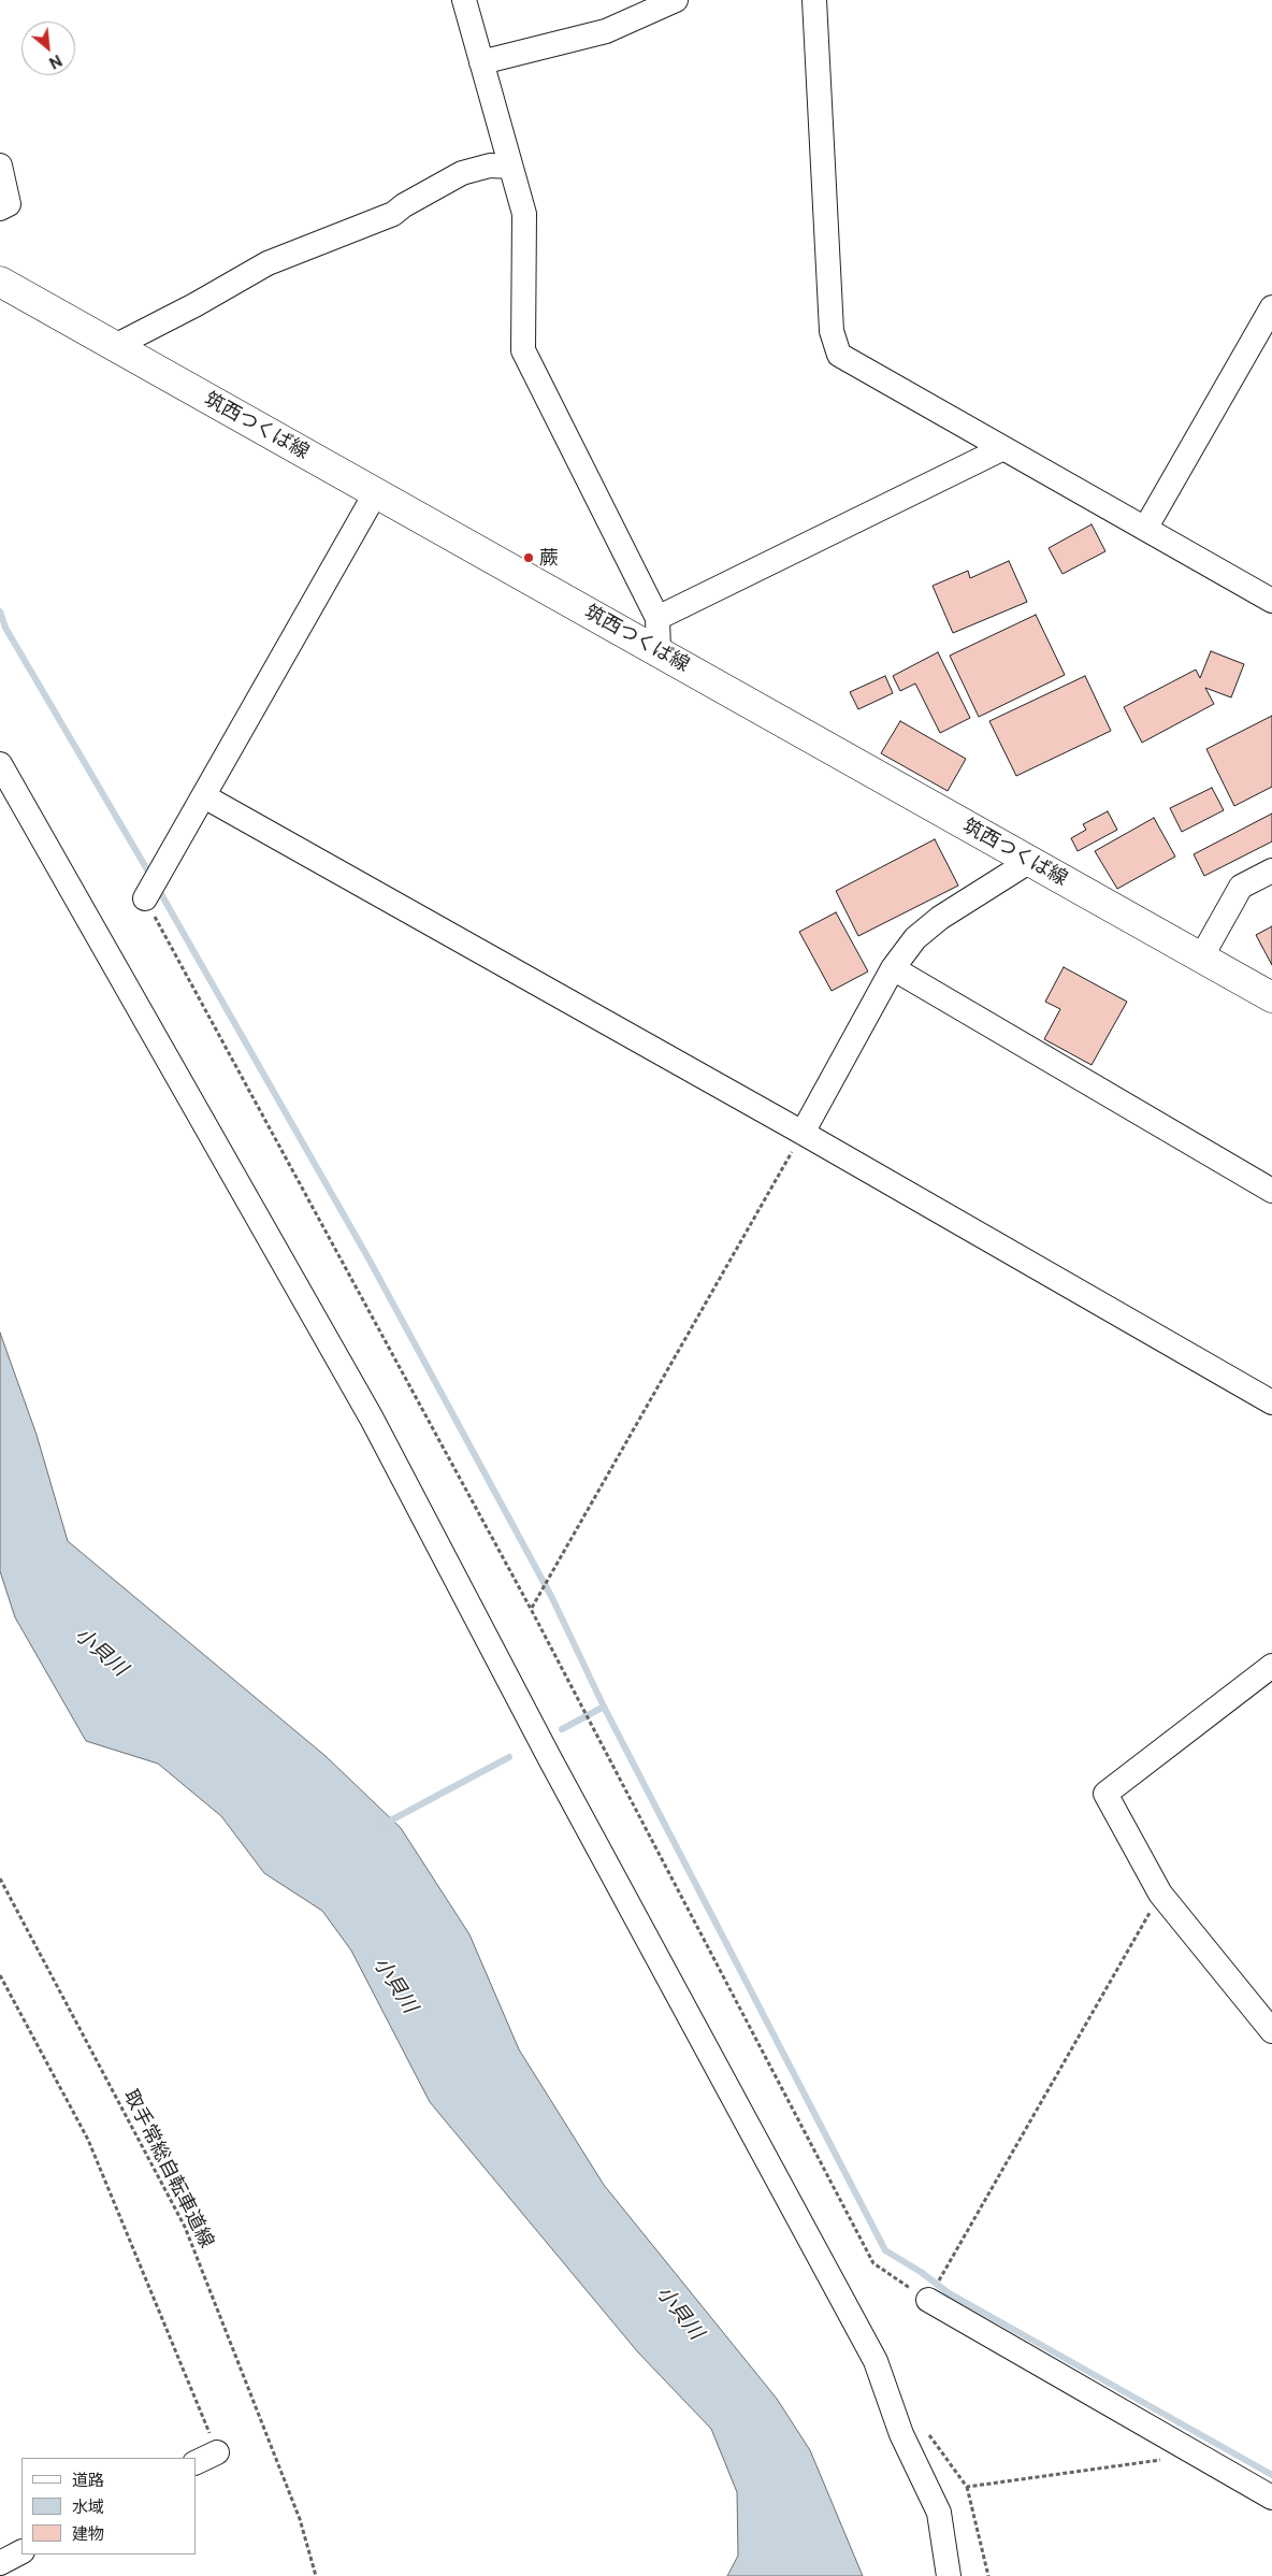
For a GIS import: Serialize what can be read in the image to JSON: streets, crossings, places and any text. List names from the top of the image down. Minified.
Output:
{"streets":{"main road":["筑西つくば線"],"path":["取手常総自転車道線"]},"water":["小貝川"],"places":["蕨"],"legend":["道路","水域","建物"],"north":"bottom right"}
